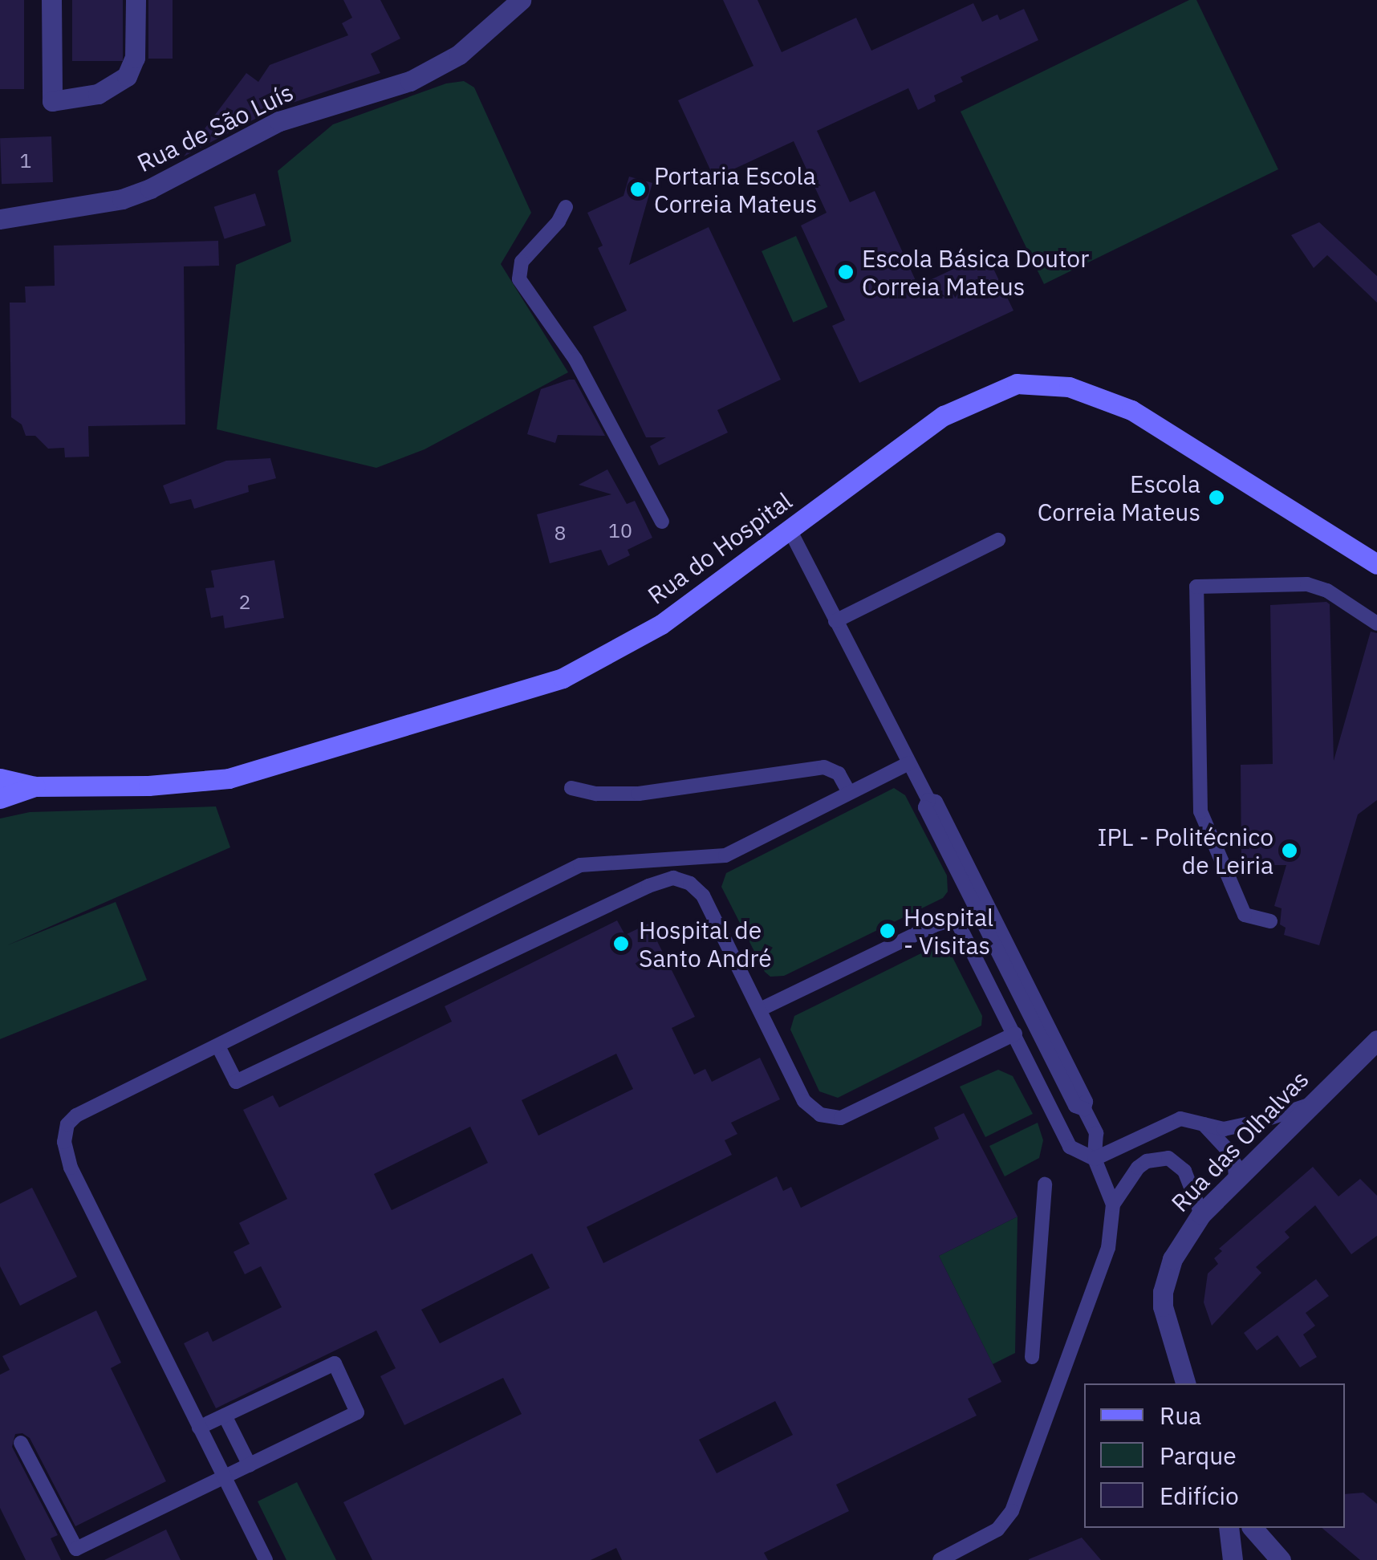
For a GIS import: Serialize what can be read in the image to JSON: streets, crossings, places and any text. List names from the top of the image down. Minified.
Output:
{"streets":{"main road":["Rua do Hospital"],"street":["Rua de São Luís","Rua das Olhalvas"]},"places":["Portaria Escola Correia Mateus","Escola Básica Doutor Correia Mateus","Escola Correia Mateus","IPL - Politécnico de Leiria","Hospital - Visitas","Hospital de Santo André"],"house_numbers":["1","10","8","2"],"legend":["Rua","Parque","Edifício"]}
